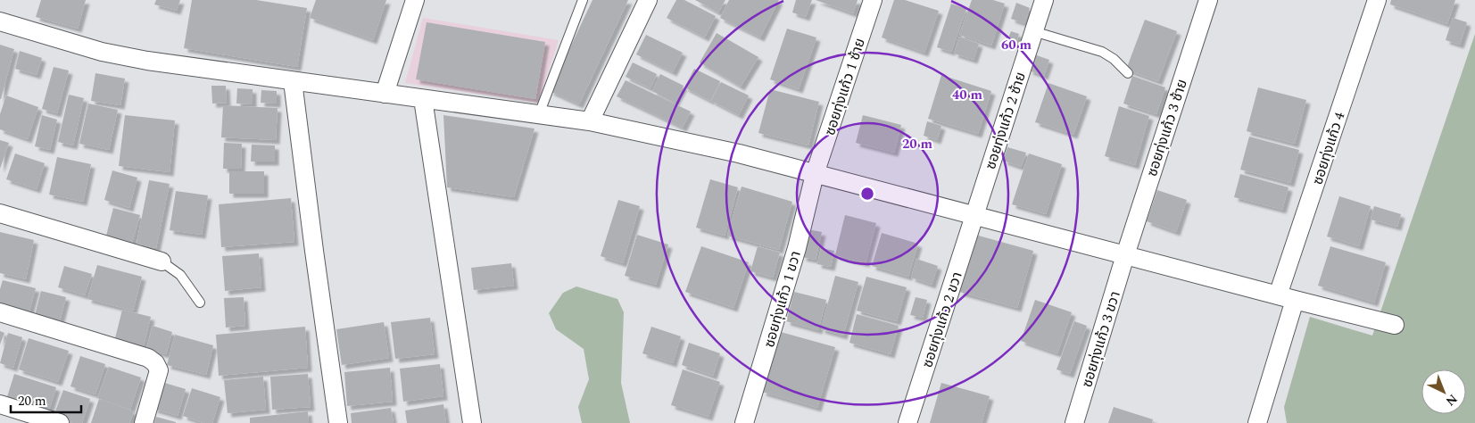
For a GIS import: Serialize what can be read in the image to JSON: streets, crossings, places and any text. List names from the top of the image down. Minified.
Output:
{"streets":{"street":["ซอยทุ่งแก้ว 1 ซ้าย","ซอยทุ่งแก้ว 2 ซ้าย","ซอยทุ่งแก้ว 3 ซ้าย","ซอยทุ่งแก้ว 4","ซอยทุ่งแก้ว 1 ขวา","ซอยทุ่งแก้ว 2 ขวา","ซอยทุ่งแก้ว 3 ขวา"]},"crossings":[["ซอยทุ่งแก้ว 1 ซ้าย","ซอยทุ่งแก้ว 1 ขวา"],["ซอยทุ่งแก้ว 2 ซ้าย","ซอยทุ่งแก้ว 2 ขวา"],["ซอยทุ่งแก้ว 3 ซ้าย","ซอยทุ่งแก้ว 3 ขวา"]],"scale_bar":"20 m","north":"bottom right","rings":["60 m","40 m","20 m"]}
